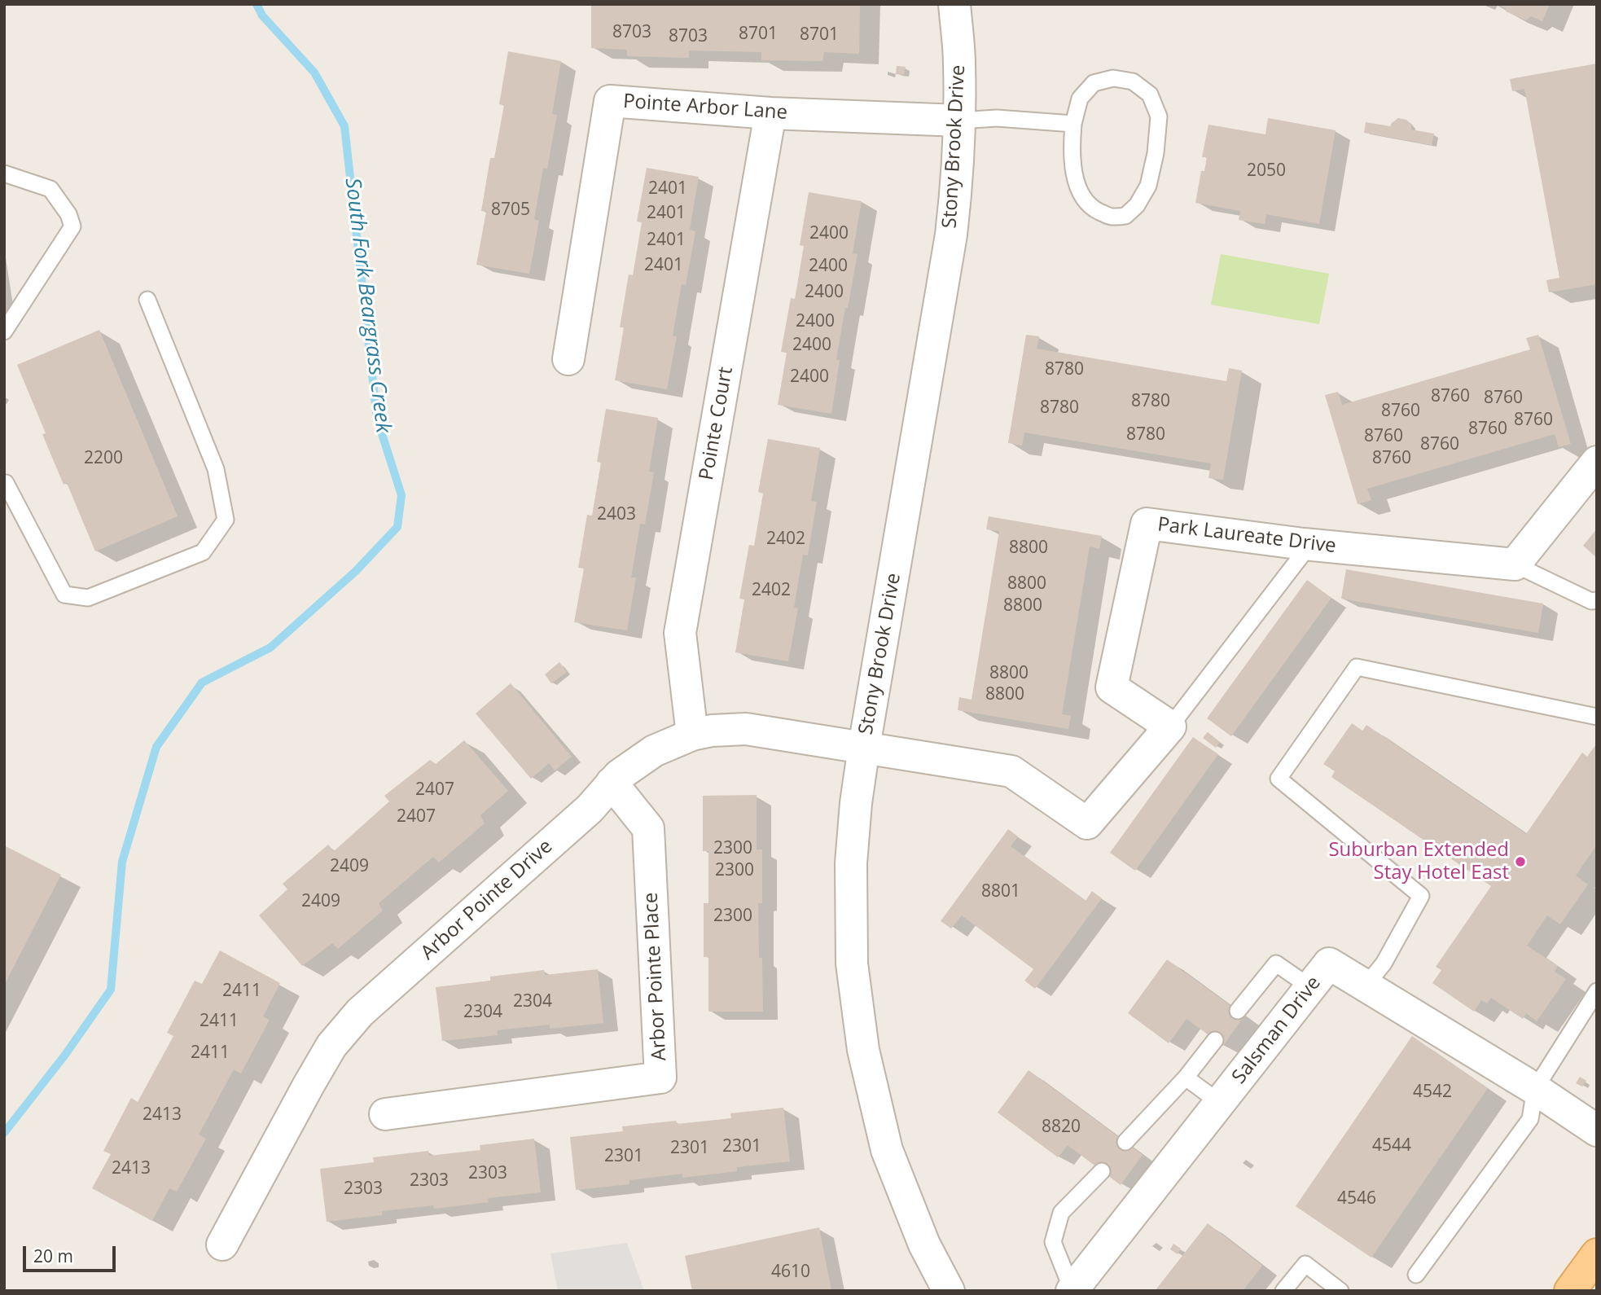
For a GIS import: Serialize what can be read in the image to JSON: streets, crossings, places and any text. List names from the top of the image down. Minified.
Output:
{"streets":{"street":["Pointe Arbor Lane","Stony Brook Drive","Pointe Court","Park Laureate Drive","Arbor Pointe Drive","Arbor Pointe Place","Salsman Drive"]},"crossings":[["Pointe Arbor Lane","Stony Brook Drive"],["Pointe Arbor Lane","Pointe Court"],["Stony Brook Drive","Arbor Pointe Drive"],["Pointe Court","Arbor Pointe Drive"],["Arbor Pointe Drive","Arbor Pointe Place"]],"water":["South Fork Beargrass Creek"],"places":["Suburban Extended Stay Hotel East"],"house_numbers":["8703","8701","8701","8703","2050","2401","8705","2401","2400","2401","2401","2400","2400","2400","2400","8780","2400","8760","8760","8780","8780","8760","8760","8760","8780","8760","8760","2200","8760","2403","2402","8800","8800","2402","8800","8800","8800","2407","2407","2300","2409","2300","8801","2409","2300","2411","2304","2304","2411","2411","4542","2413","8820","4544","2301","2301","2301","2413","2303","2303","2303","4546","4610"],"scale_bar":"20 m"}
